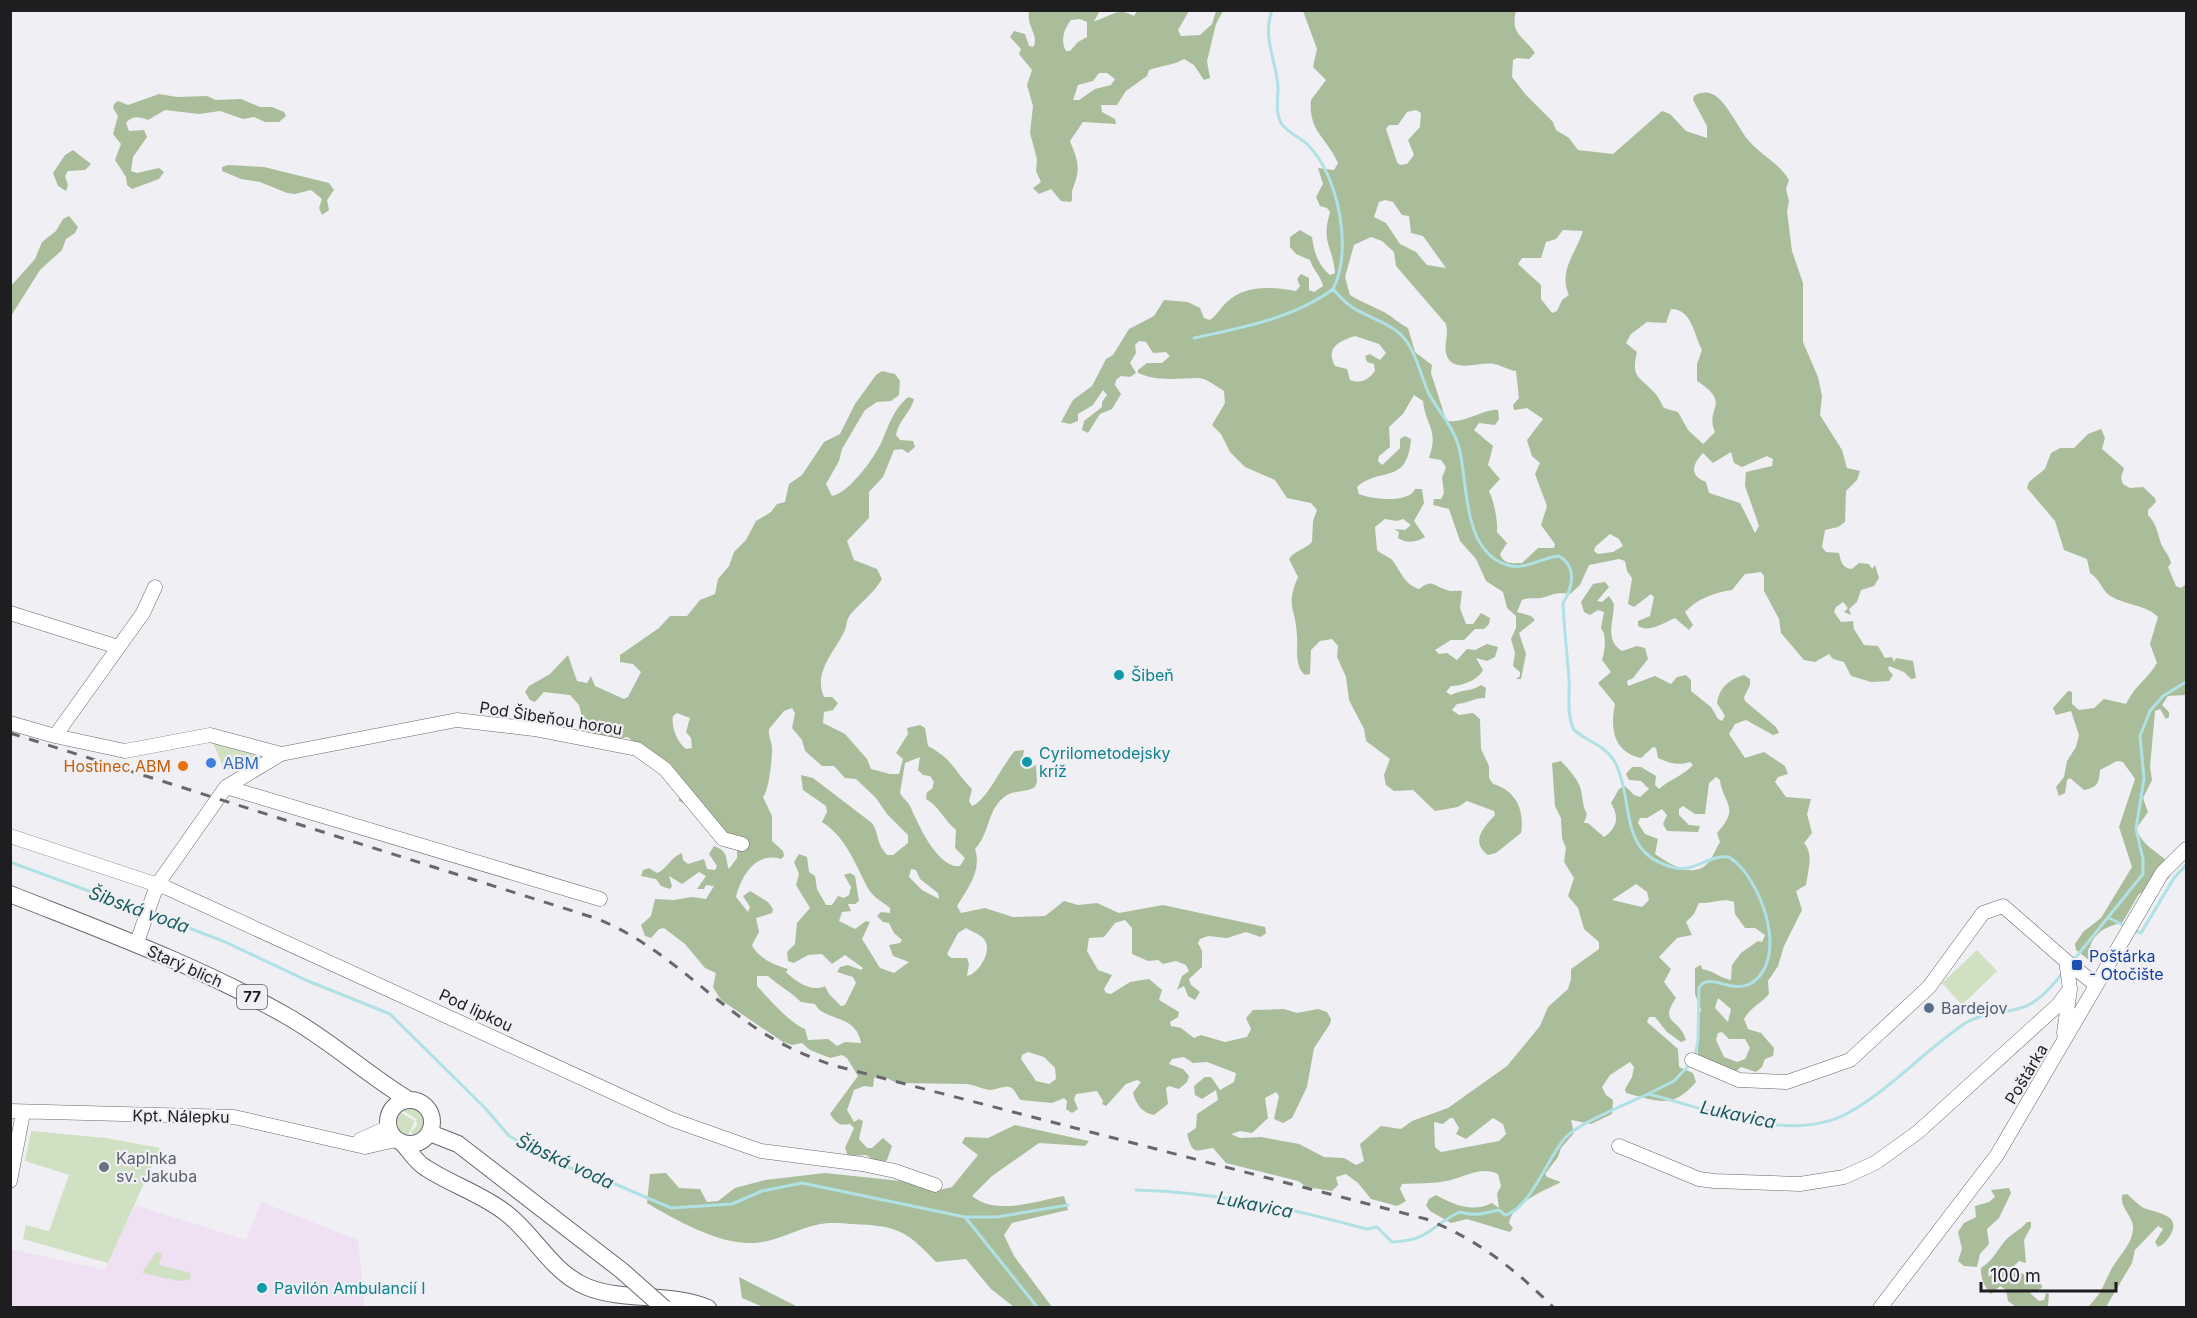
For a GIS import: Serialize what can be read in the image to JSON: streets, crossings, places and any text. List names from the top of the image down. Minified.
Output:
{"streets":{"main road":["Starý blich","77"],"street":["Pod Šibeňou horou","Pod lipkou","Poštárka","Kpt. Nálepku"]},"crossings":[["Pod Šibeňou horou","Starý blich"],["Pod Šibeňou horou","Pod lipkou"],["Starý blich","77"],["Starý blich","Kpt. Nálepku"],["77","Kpt. Nálepku"]],"water":["Šibská voda","Lukavica"],"places":{"other":["Šibeň","Cyrilometodejsky kríž","ABM","Hostinec ABM","Bardejov","Kaplnka sv. Jakuba","Pavilón Ambulancií I"],"transit":["Poštárka - Otočište"]},"scale_bar":"100 m"}
